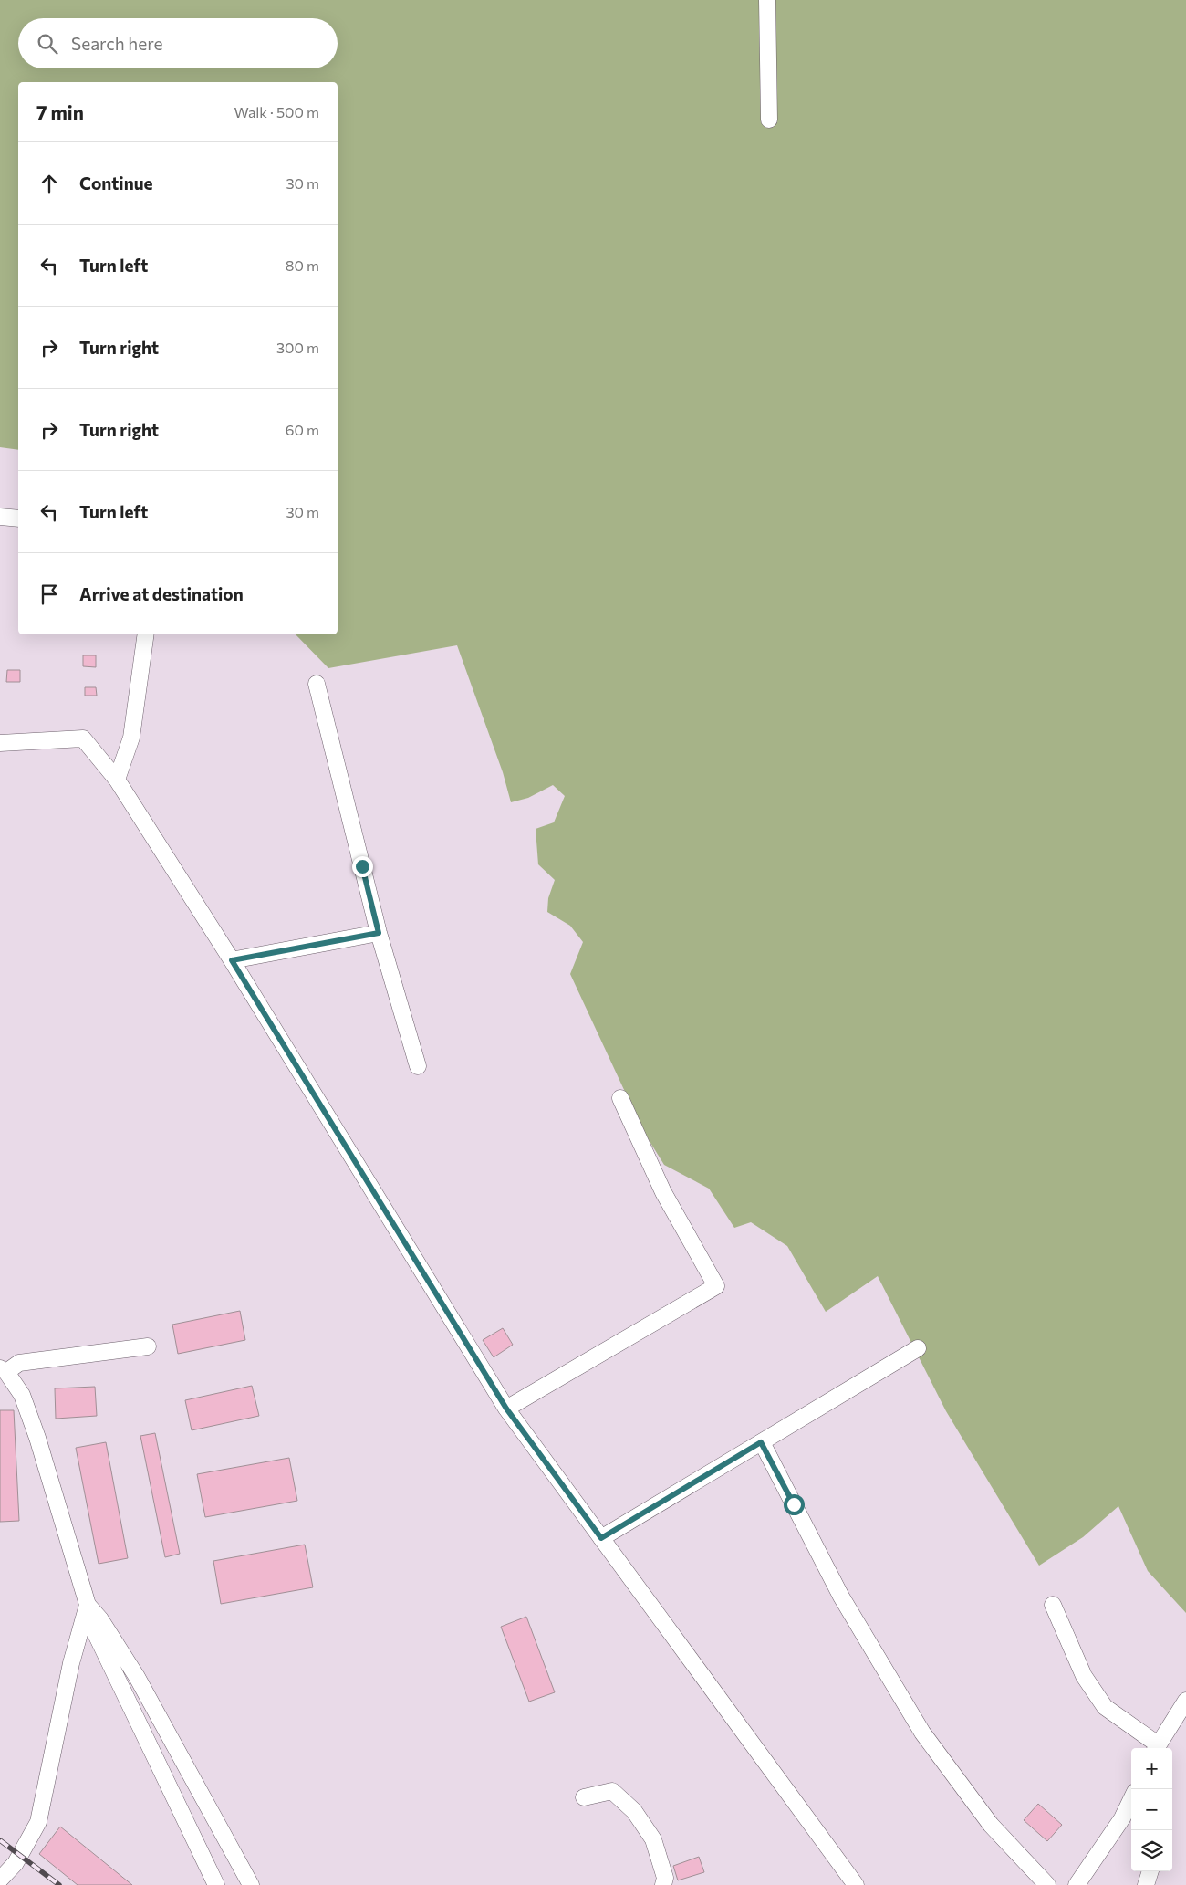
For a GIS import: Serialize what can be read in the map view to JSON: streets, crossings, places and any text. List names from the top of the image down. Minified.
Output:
{"page":{"search":"Search here","heading":["7 min","Walk · 500 m"],"list":[["Continue","30 m"],["Turn left","80 m"],["Turn right","300 m"],["Turn right","60 m"],["Turn left","30 m"],"Arrive at destination"],"map_buttons":["+","−"]}}
